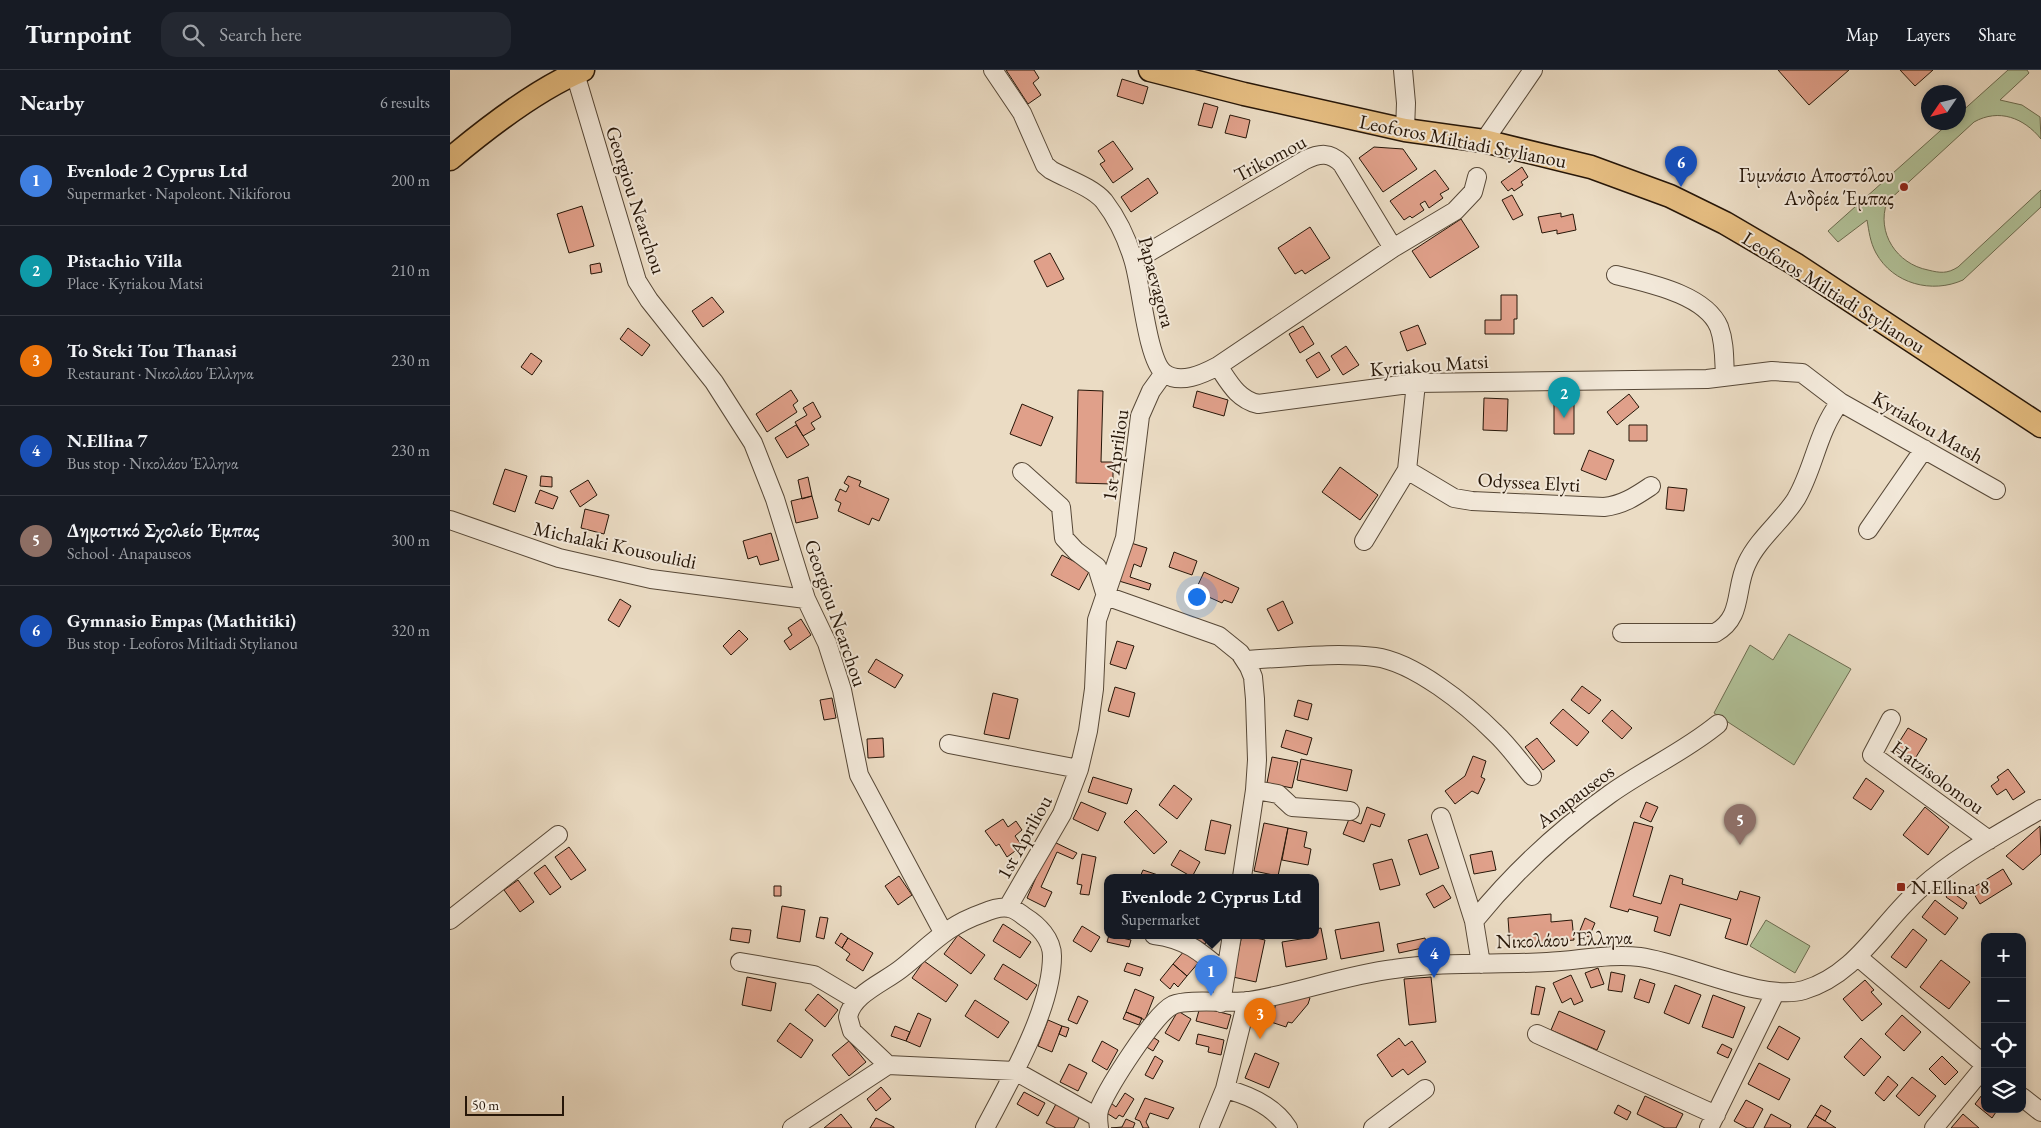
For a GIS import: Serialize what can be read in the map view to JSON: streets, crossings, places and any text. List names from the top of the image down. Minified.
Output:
{"streets":{"main road":["Leoforos Miltiadi Stylianou"],"street":["Trikomou","Georgiou Nearchou","Papaevagora","Kyriakou Matsi","Kyriakou Matsh","1st Apriliou","Odyssea Elyti","Michalaki Kousoulidi","Hatzisolomou","Anapauseos","Νικολάου Έλληνα"]},"crossings":[["Trikomou","Papaevagora"],["Georgiou Nearchou","Michalaki Kousoulidi"],["Papaevagora","1st Apriliou"],["Kyriakou Matsi","Kyriakou Matsh"],["Hatzisolomou","Νικολάου Έλληνα"]],"places":{"other":["Γυμνάσιο Αποστόλου Ανδρέα Έμπας"],"transit":["N.Ellina 8"]},"scale_bar":"50 m","north":"bottom left","page":{"header":"Turnpoint","search":"Search here","nav":["Map","Layers","Share"],"heading":["Nearby","6 results"],"list":[{"mark":"1","name":"Evenlode 2 Cyprus Ltd","note":"Supermarket · Napoleont. Nikiforou","value":"200 m"},{"mark":"2","name":"Pistachio Villa","note":"Place · Kyriakou Matsi","value":"210 m"},{"mark":"3","name":"To Steki Tou Thanasi","note":"Restaurant · Νικολάου Έλληνα","value":"230 m"},{"mark":"4","name":"N.Ellina 7","note":"Bus stop · Νικολάου Έλληνα","value":"230 m"},{"mark":"5","name":"Δημοτικό Σχολείο Έμπας","note":"School · Anapauseos","value":"300 m"},{"mark":"6","name":"Gymnasio Empas (Mathitiki)","note":"Bus stop · Leoforos Miltiadi Stylianou","value":"320 m"}],"pins":["6","2","5","4","1","3"],"popup":["Evenlode 2 Cyprus Ltd","Supermarket"],"map_buttons":["+","−"],"scale":"50 m"}}
